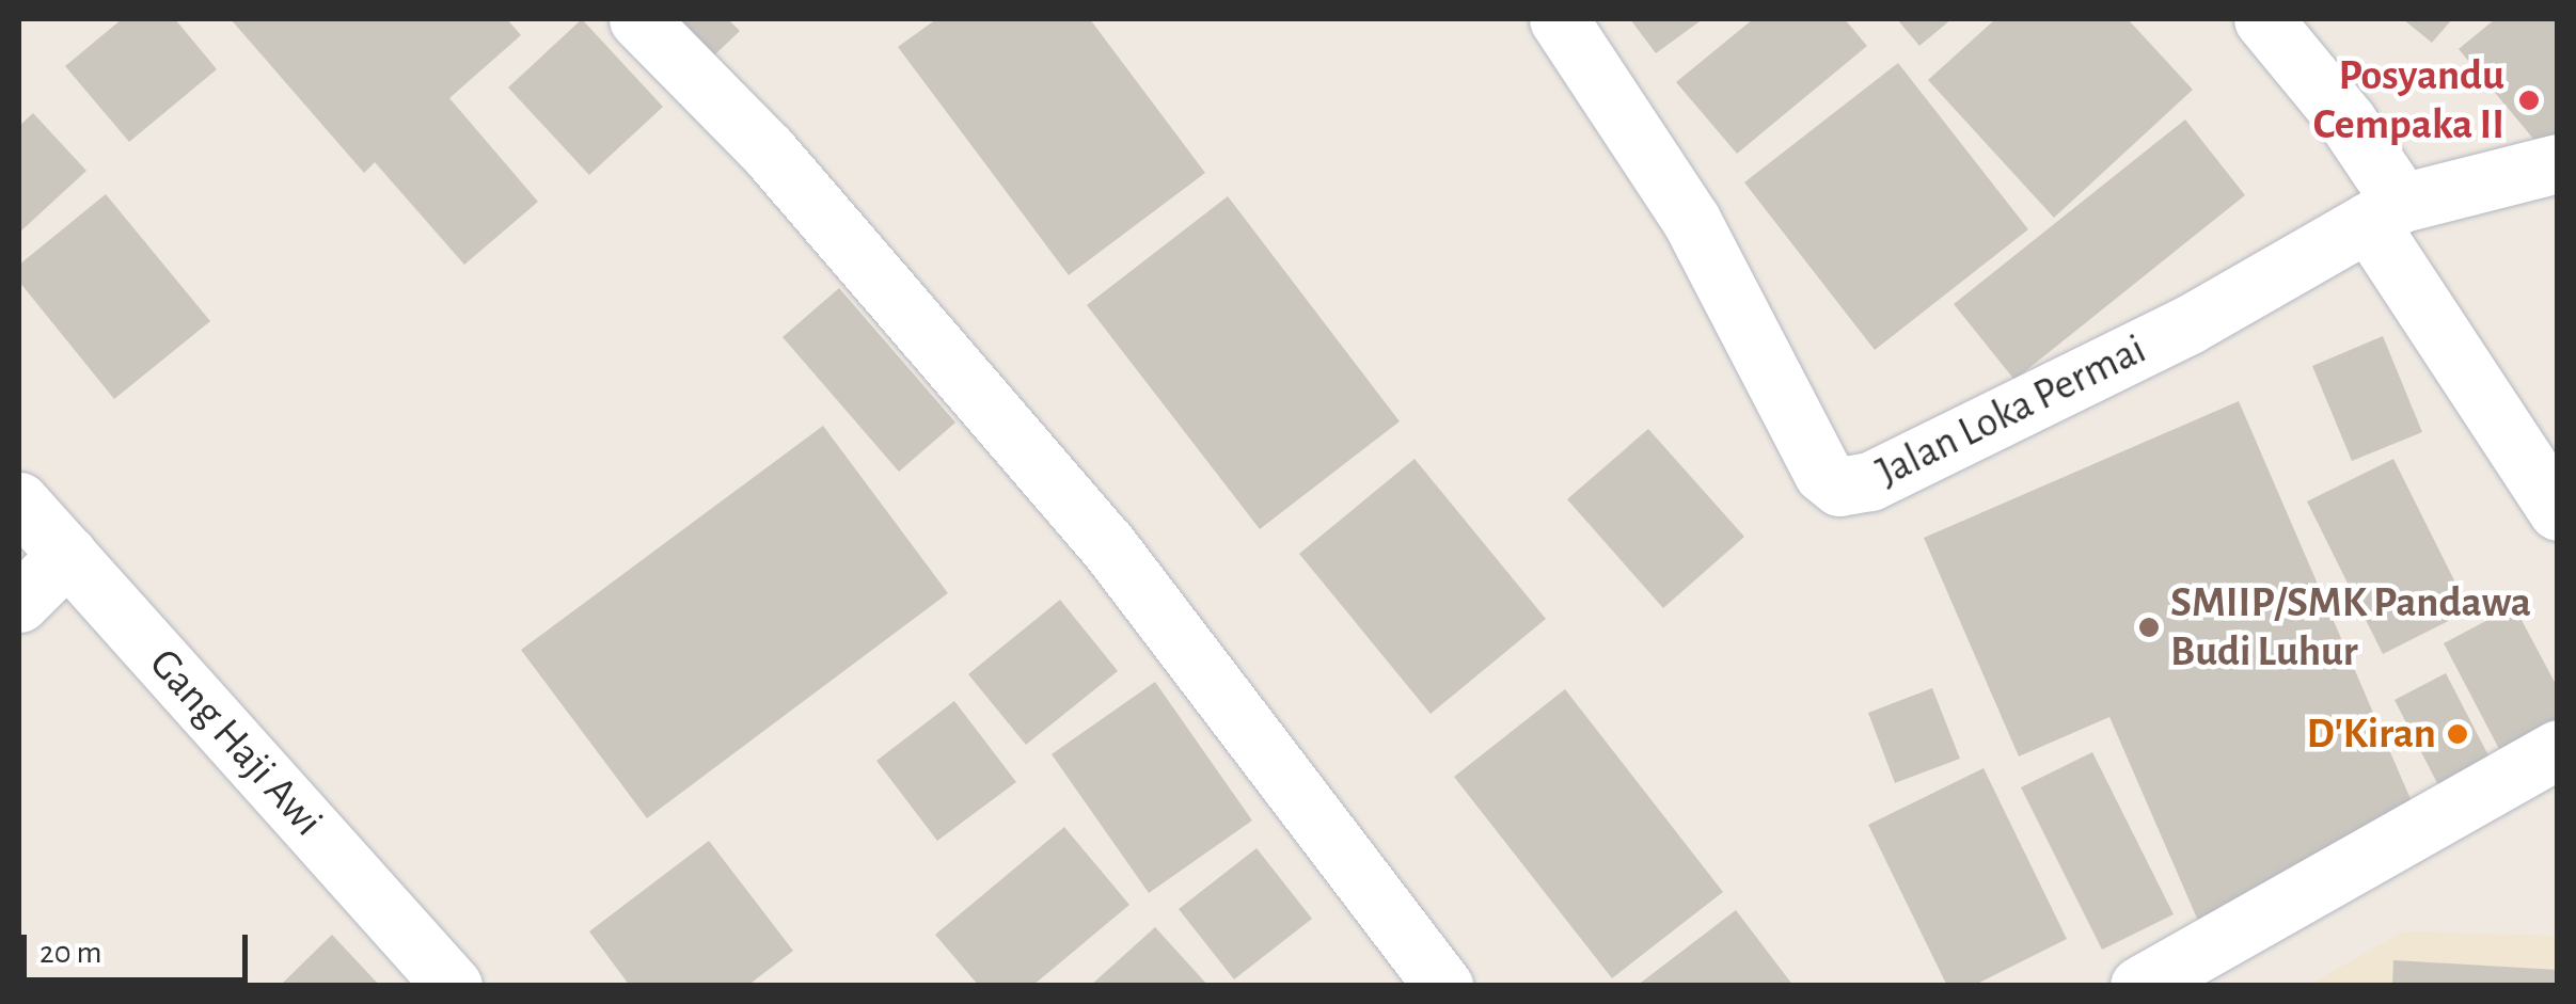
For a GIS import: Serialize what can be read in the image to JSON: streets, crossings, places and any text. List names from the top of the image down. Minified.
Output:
{"streets":{"street":["Jalan Loka Permai","Gang Haji Awi"]},"places":["Posyandu Cempaka II","SMIIP/SMK Pandawa Budi Luhur","D'Kiran"],"scale_bar":"20 m"}
